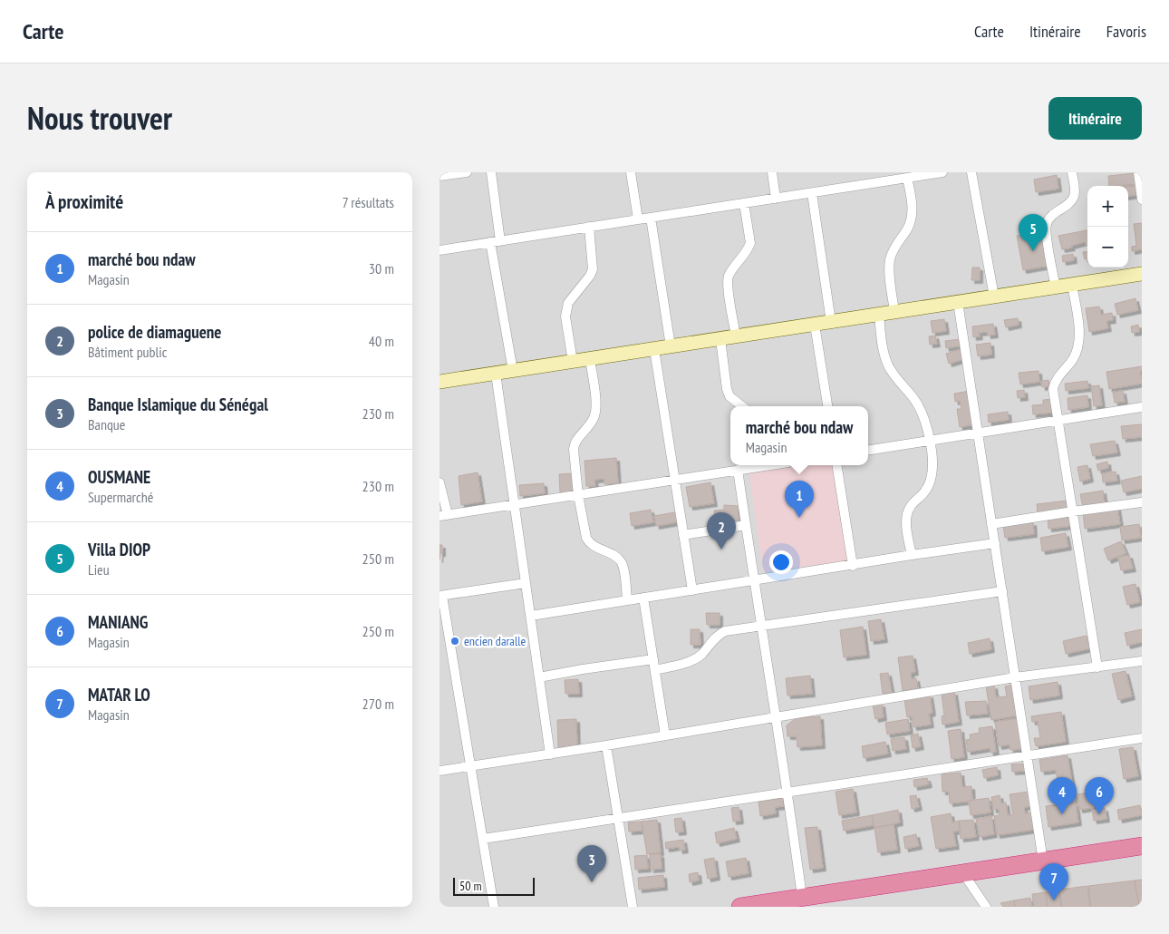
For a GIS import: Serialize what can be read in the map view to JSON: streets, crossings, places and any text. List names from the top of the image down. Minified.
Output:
{"places":["encien daralle"],"scale_bar":"50 m","page":{"header":"Carte","nav":["Carte","Itinéraire","Favoris"],"title":"Nous trouver","buttons":"Itinéraire","heading":["À proximité","7 résultats"],"map_buttons":["+","−"],"pins":["5","1","2","4","6","3","7"],"list":[{"mark":"1","name":"marché bou ndaw","note":"Magasin","value":"30 m"},{"mark":"2","name":"police de diamaguene","note":"Bâtiment public","value":"40 m"},{"mark":"3","name":"Banque Islamique du Sénégal","note":"Banque","value":"230 m"},{"mark":"4","name":"OUSMANE","note":"Supermarché","value":"230 m"},{"mark":"5","name":"Villa DIOP","note":"Lieu","value":"250 m"},{"mark":"6","name":"MANIANG","note":"Magasin","value":"250 m"},{"mark":"7","name":"MATAR LO","note":"Magasin","value":"270 m"}],"popup":["marché bou ndaw","Magasin"],"scale":"50 m"}}
